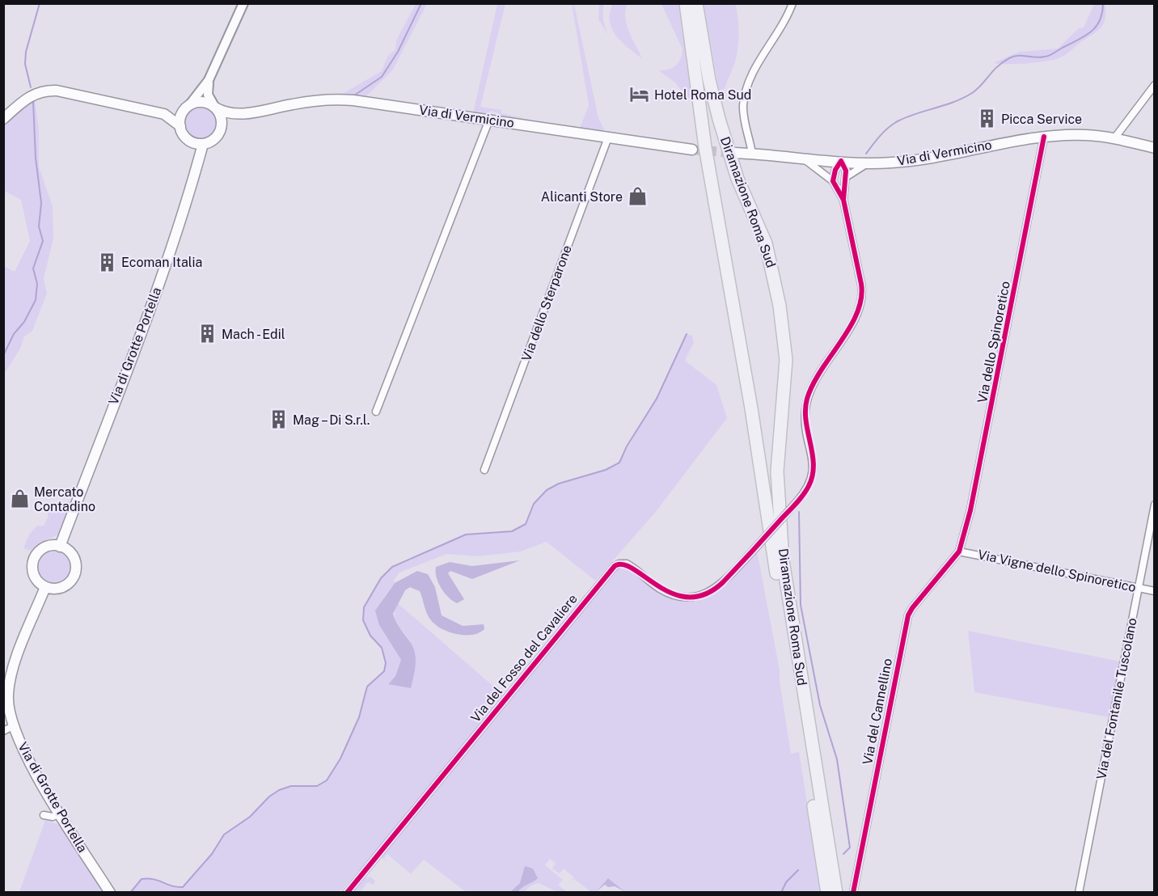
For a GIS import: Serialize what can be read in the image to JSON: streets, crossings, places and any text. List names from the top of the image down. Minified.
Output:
{"streets":{"highway":["Diramazione Roma Sud"],"main road":["Via di Vermicino","Via di Grotte Portella"],"street":["Via dello Sterparone","Via dello Spinoretico","Via Vigne dello Spinoretico","Via del Fosso del Cavaliere","Via del Fontanile Tuscolano","Via del Cannellino"]},"crossings":[["Via di Vermicino","Via dello Sterparone"],["Via di Vermicino","Via dello Spinoretico"],["Via di Vermicino","Via di Grotte Portella"],["Via dello Spinoretico","Via Vigne dello Spinoretico"],["Via dello Spinoretico","Via del Cannellino"],["Via Vigne dello Spinoretico","Via del Fontanile Tuscolano"],["Via Vigne dello Spinoretico","Via del Cannellino"]],"places":{"hotel":["Hotel Roma Sud"],"building":["Picca Service","Ecoman Italia","Mach - Edil","Mag – Di S.r.l."],"shop":["Alicanti Store","Mercato Contadino"]}}
